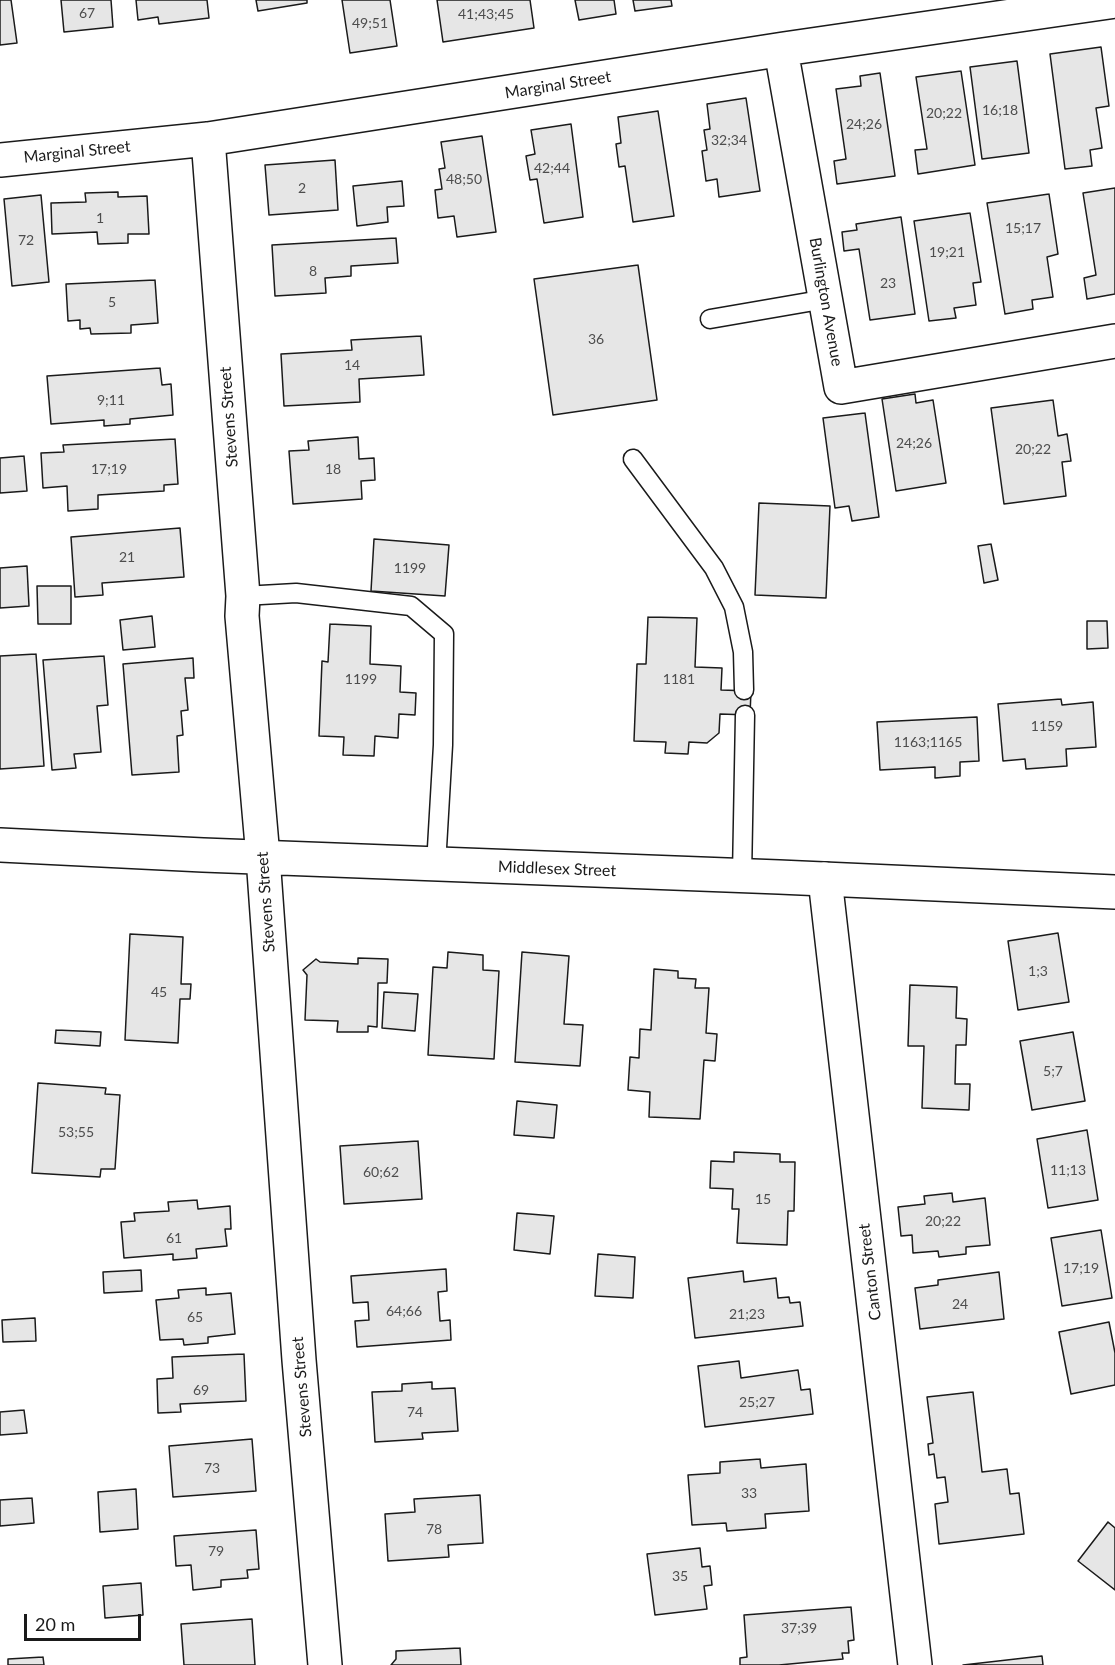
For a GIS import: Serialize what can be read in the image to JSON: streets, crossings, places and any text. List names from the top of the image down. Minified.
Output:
{"streets":{"street":["Marginal Street","Burlington Avenue","Stevens Street","Middlesex Street","Canton Street"]},"crossings":[["Marginal Street","Burlington Avenue"],["Marginal Street","Stevens Street"],["Stevens Street","Middlesex Street"],["Middlesex Street","Canton Street"]],"house_numbers":["67","41;43;45","49;51","16;18","20;22","24;26","32;34","42;44","48;50","2","1","15;17","72","19;21","8","23","5","36","14","9;11","24;26","20;22","17;19","18","21","1199","1199","1181","1159","1163;1165","1;3","45","5;7","53;55","11;13","60;62","15","20;22","61","17;19","24","64;66","21;23","65","69","25;27","74","73","33","78","79","35","37;39"],"scale_bar":"20 m"}
